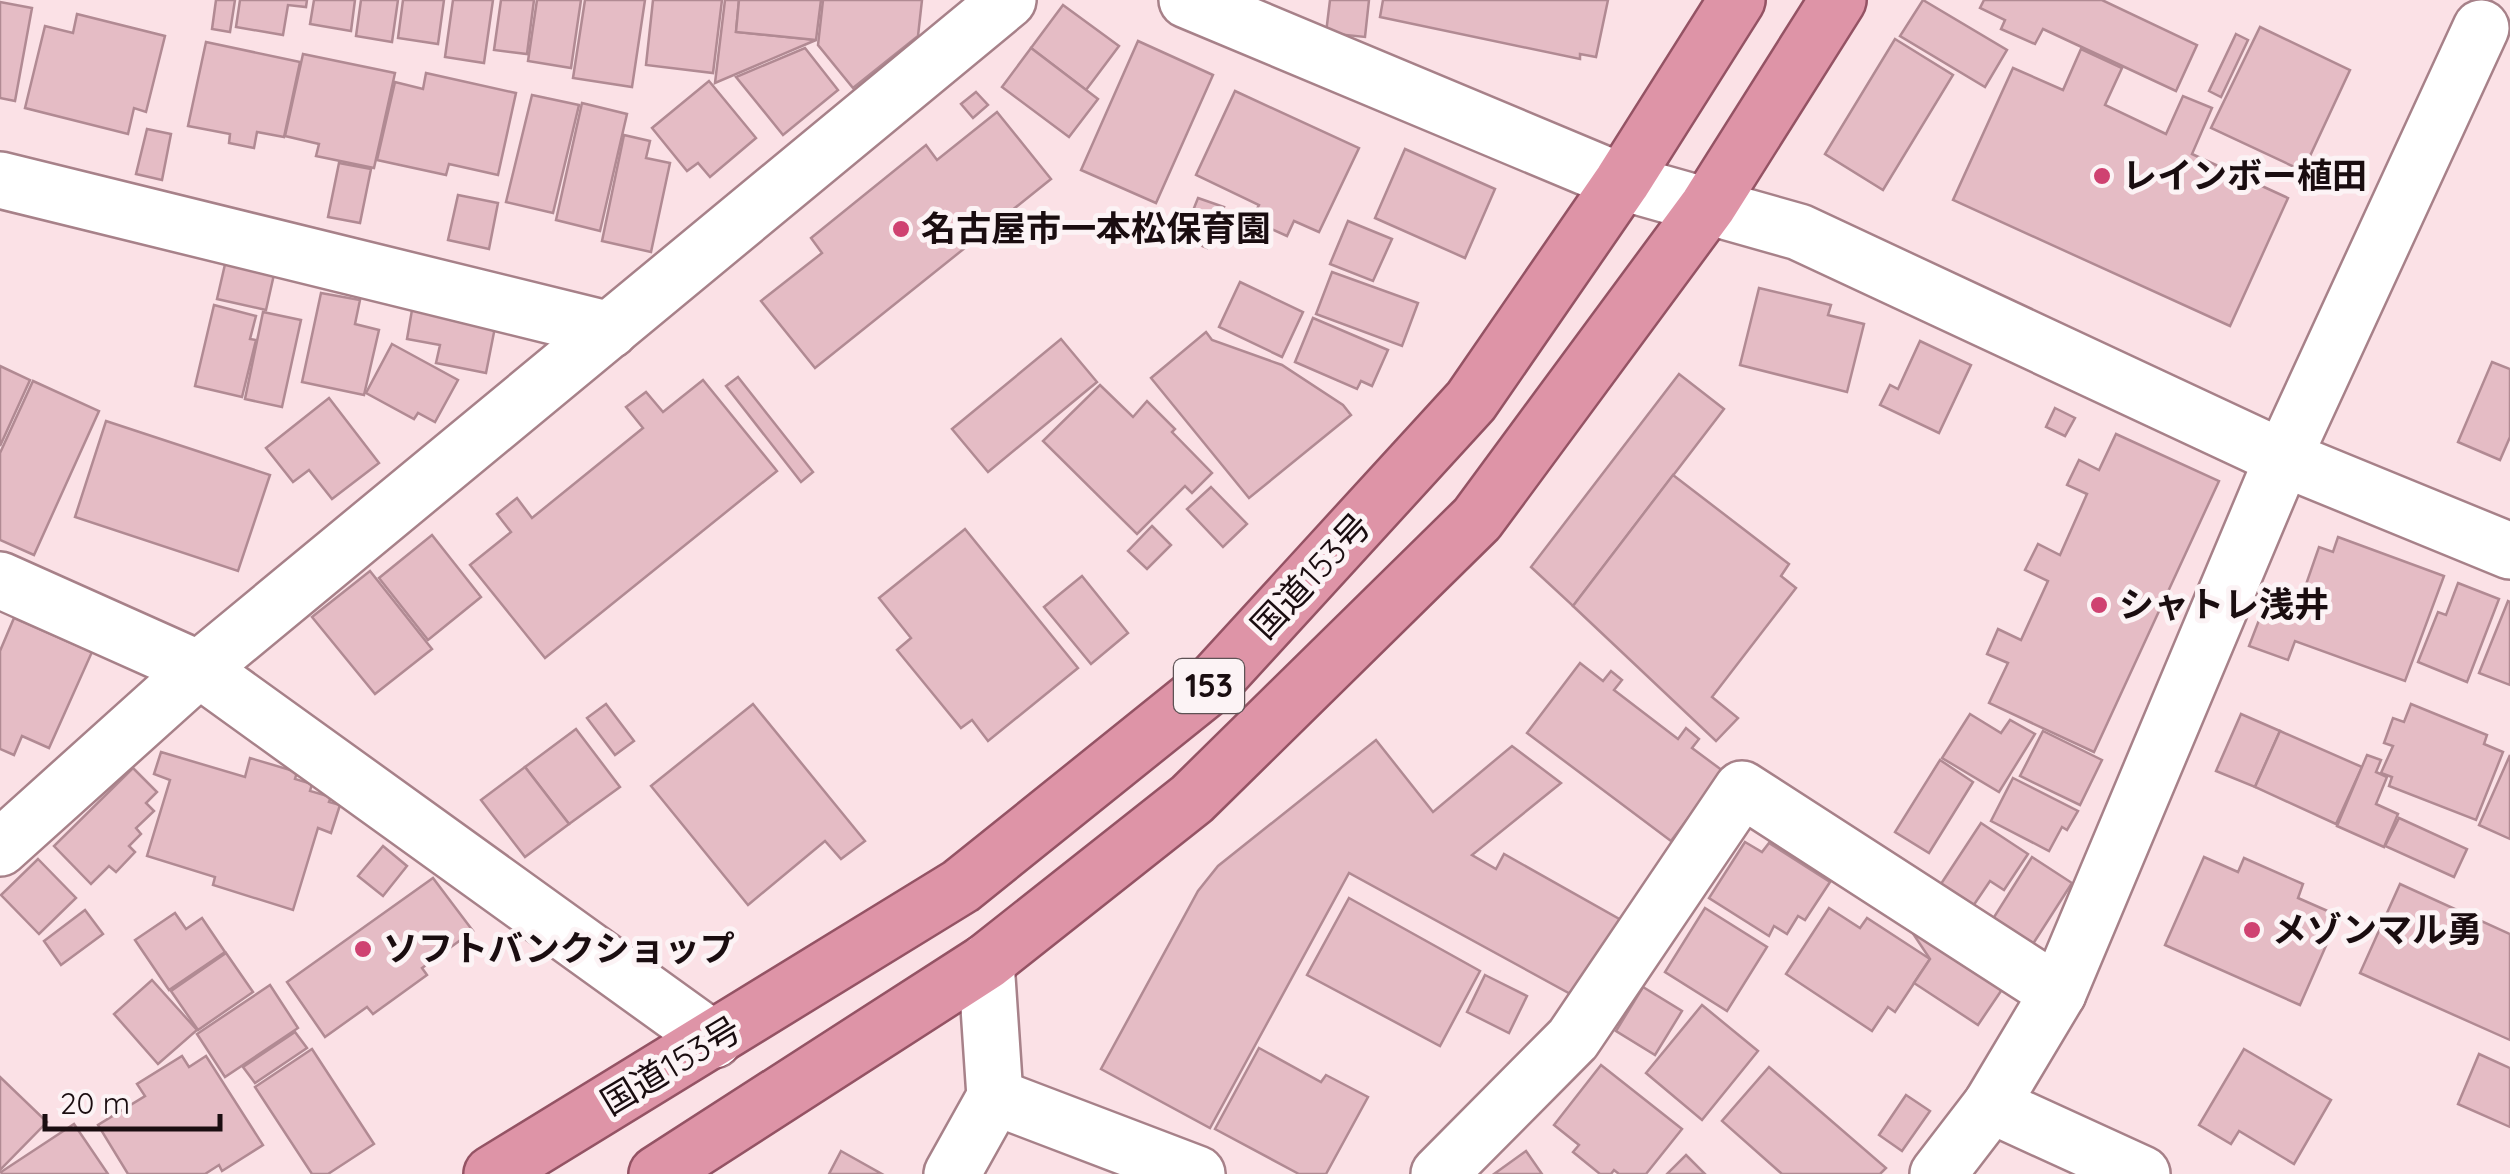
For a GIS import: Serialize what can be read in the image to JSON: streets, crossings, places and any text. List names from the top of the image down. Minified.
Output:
{"streets":{"highway":["国道153号","153"]},"places":["レインボー植田","名古屋市一本松保育園","シャトレ浅井","メゾンマル勇","ソフトバンクショップ"],"scale_bar":"20 m"}
